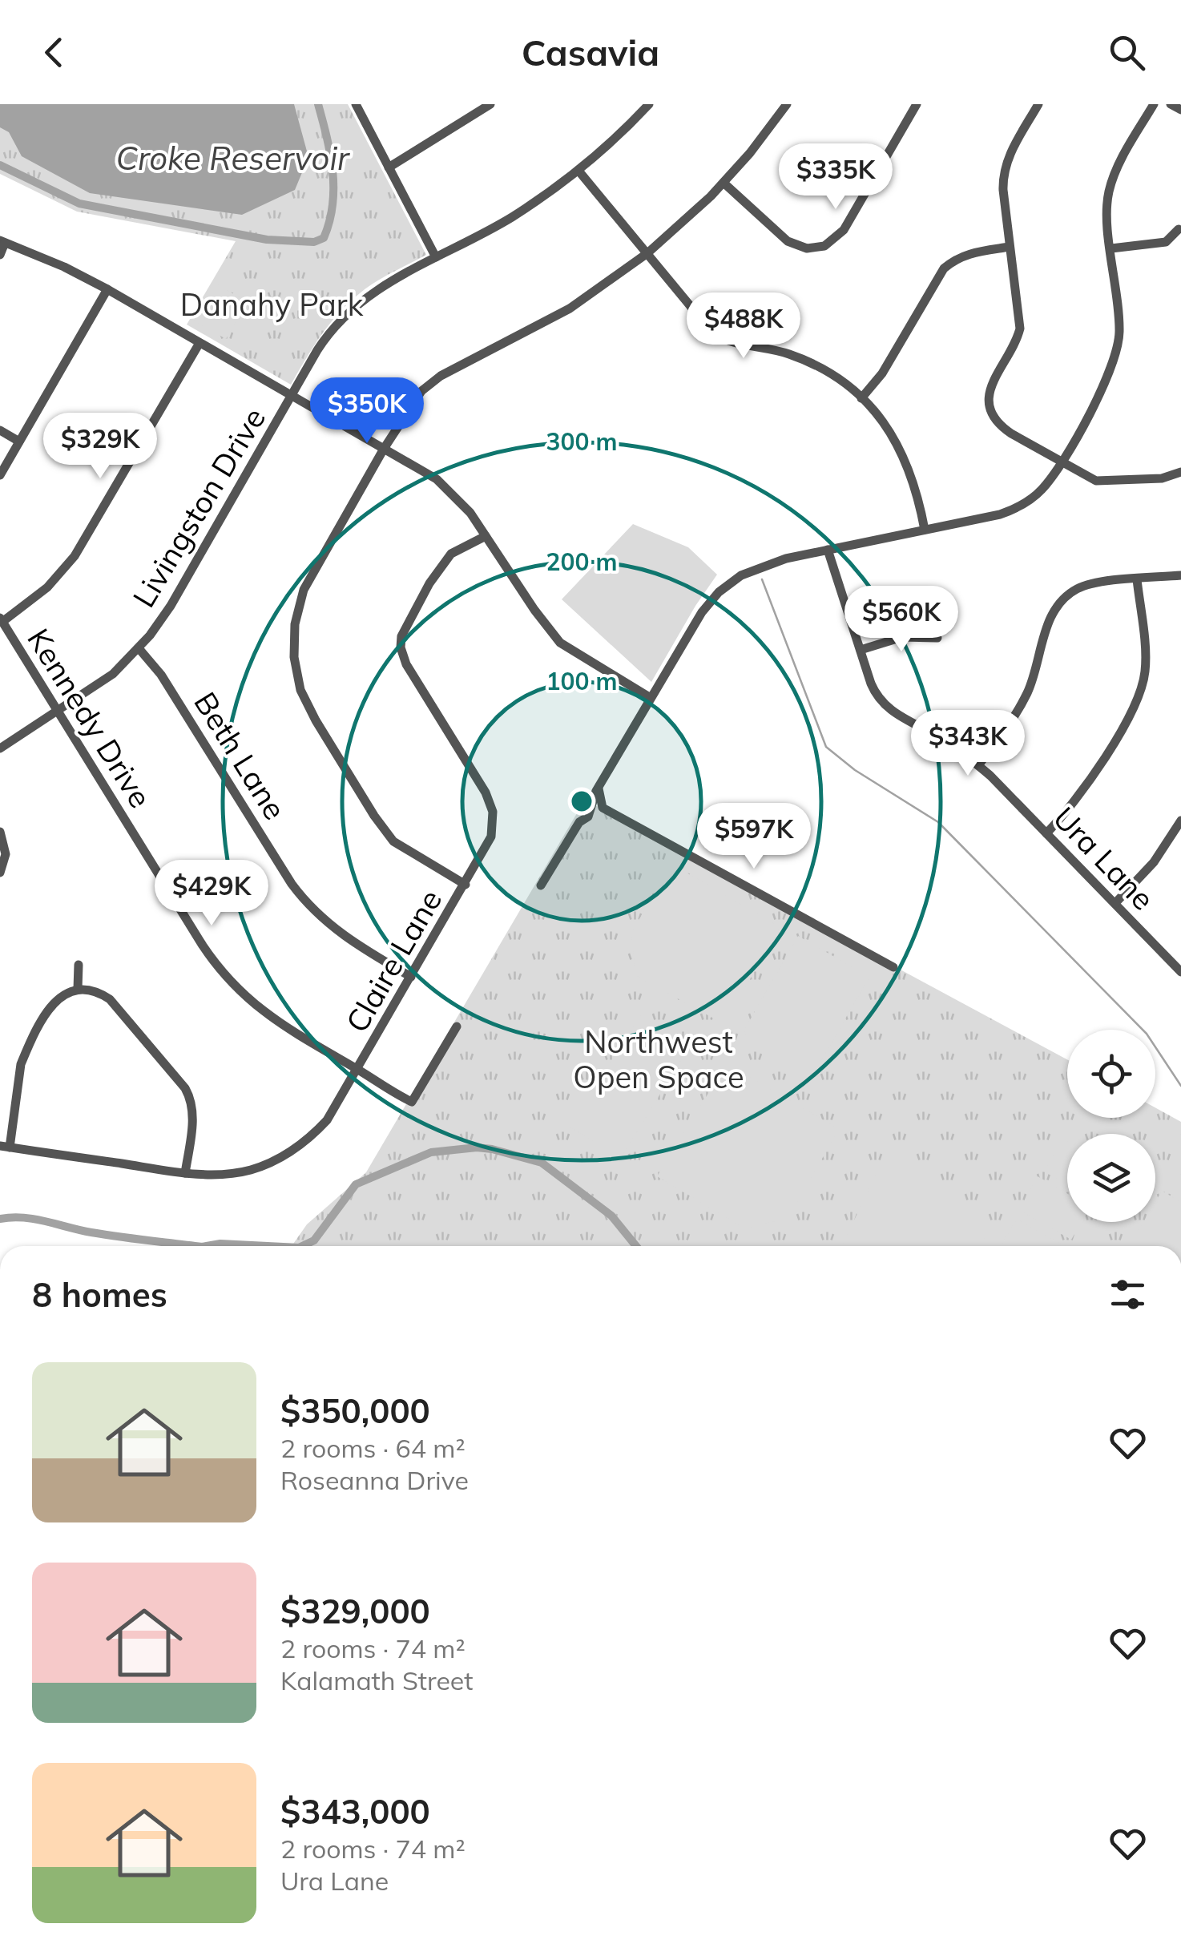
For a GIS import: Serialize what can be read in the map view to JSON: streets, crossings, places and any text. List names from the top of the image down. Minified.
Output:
{"streets":{"street":["Livingston Drive","Kennedy Drive","Beth Lane","Ura Lane","Claire Lane"]},"crossings":[["Livingston Drive","Kennedy Drive"],["Livingston Drive","Beth Lane"],["Kennedy Drive","Claire Lane"],["Beth Lane","Claire Lane"]],"water":["Croke Reservoir"],"parks":["Danahy Park","Northwest Open Space"],"page":{"header":"Casavia","price":["$335K","$488K","$350K","$329K","$560K","$343K","$597K","$429K"],"heading":"8 homes","list":[{"name":"$350,000","note":"2 rooms · 64 m² · Roseanna Drive"},{"name":"$329,000","note":"2 rooms · 74 m² · Kalamath Street"},{"name":"$343,000","note":"2 rooms · 74 m² · Ura Lane"}]},"rings":["300 m","200 m","100 m"]}
